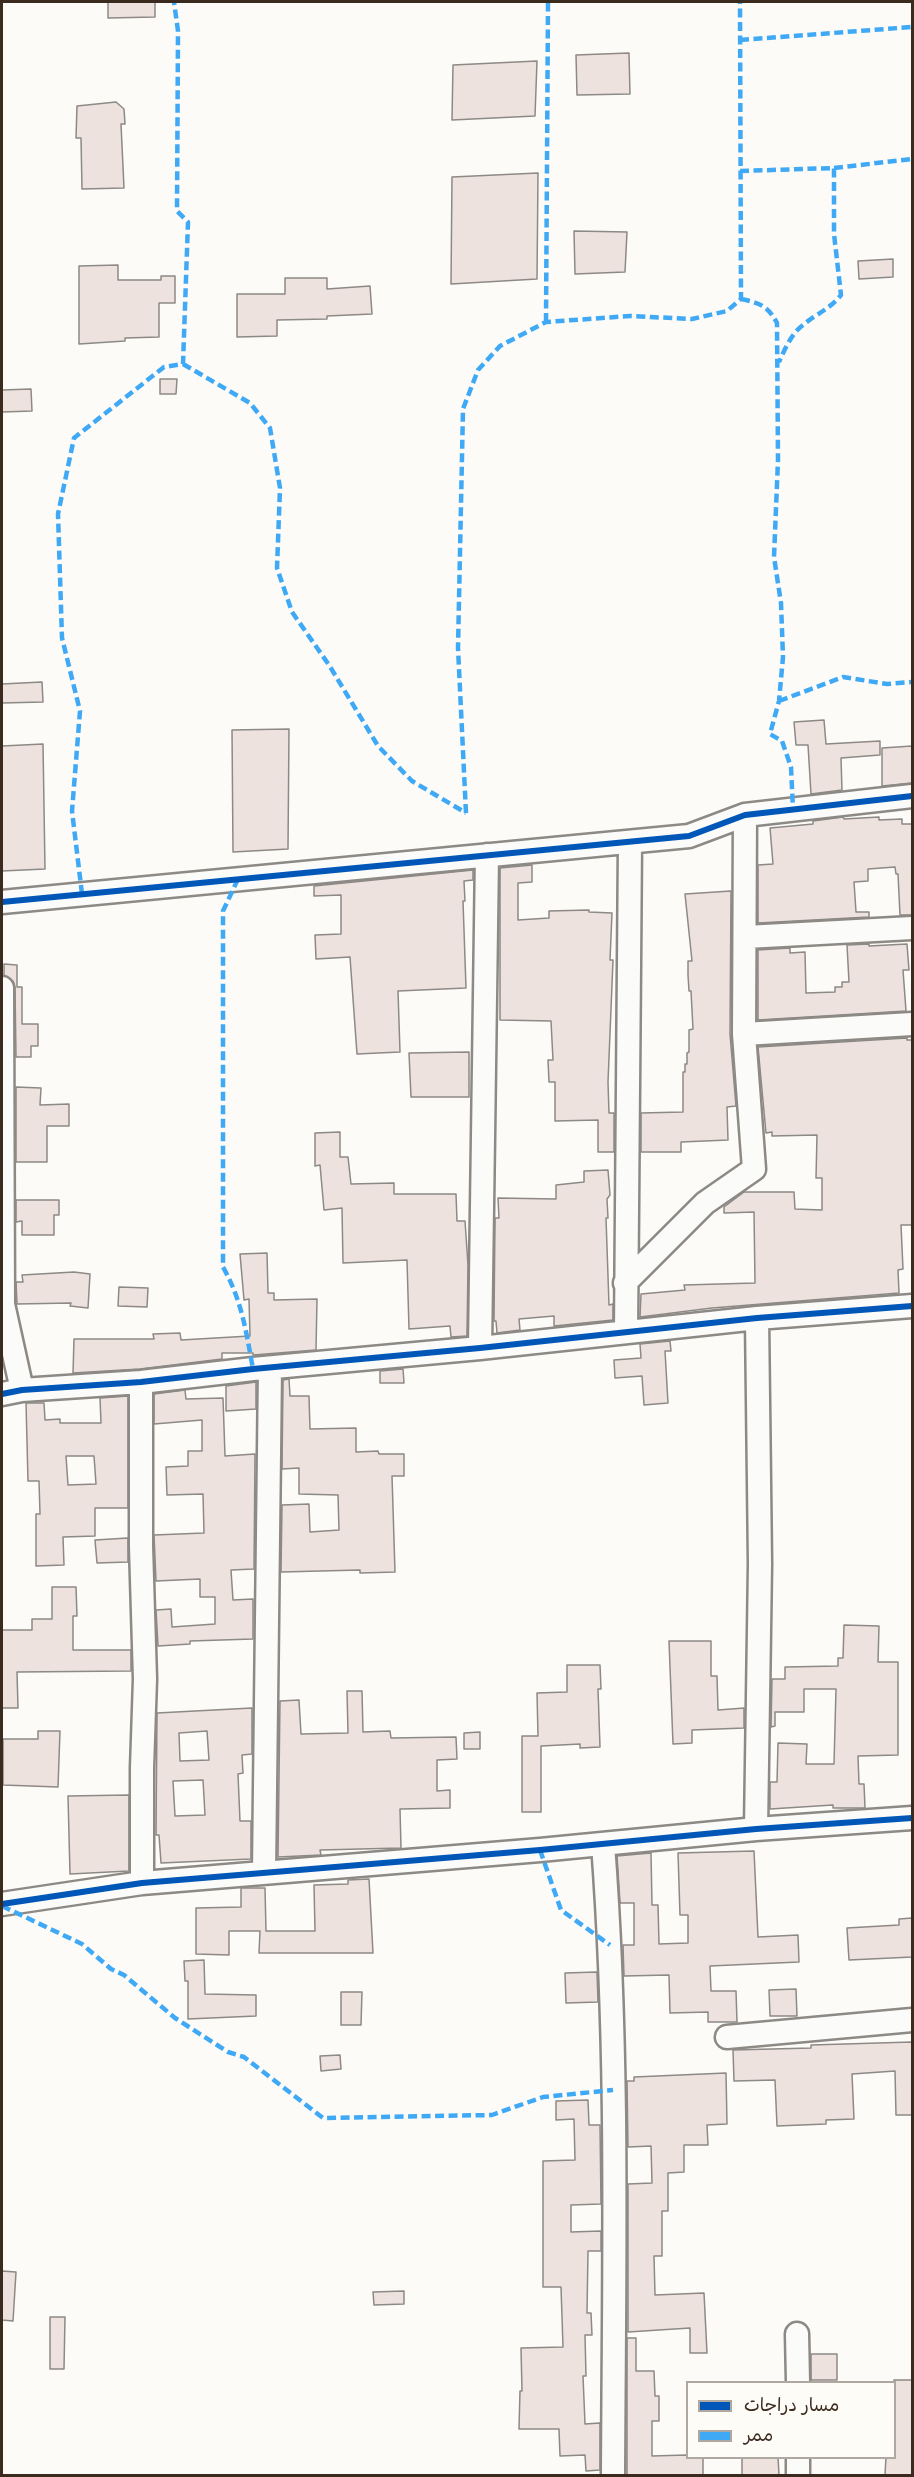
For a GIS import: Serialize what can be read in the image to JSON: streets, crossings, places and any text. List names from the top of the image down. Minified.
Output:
{"legend":["مسار دراجات","ممر"]}
